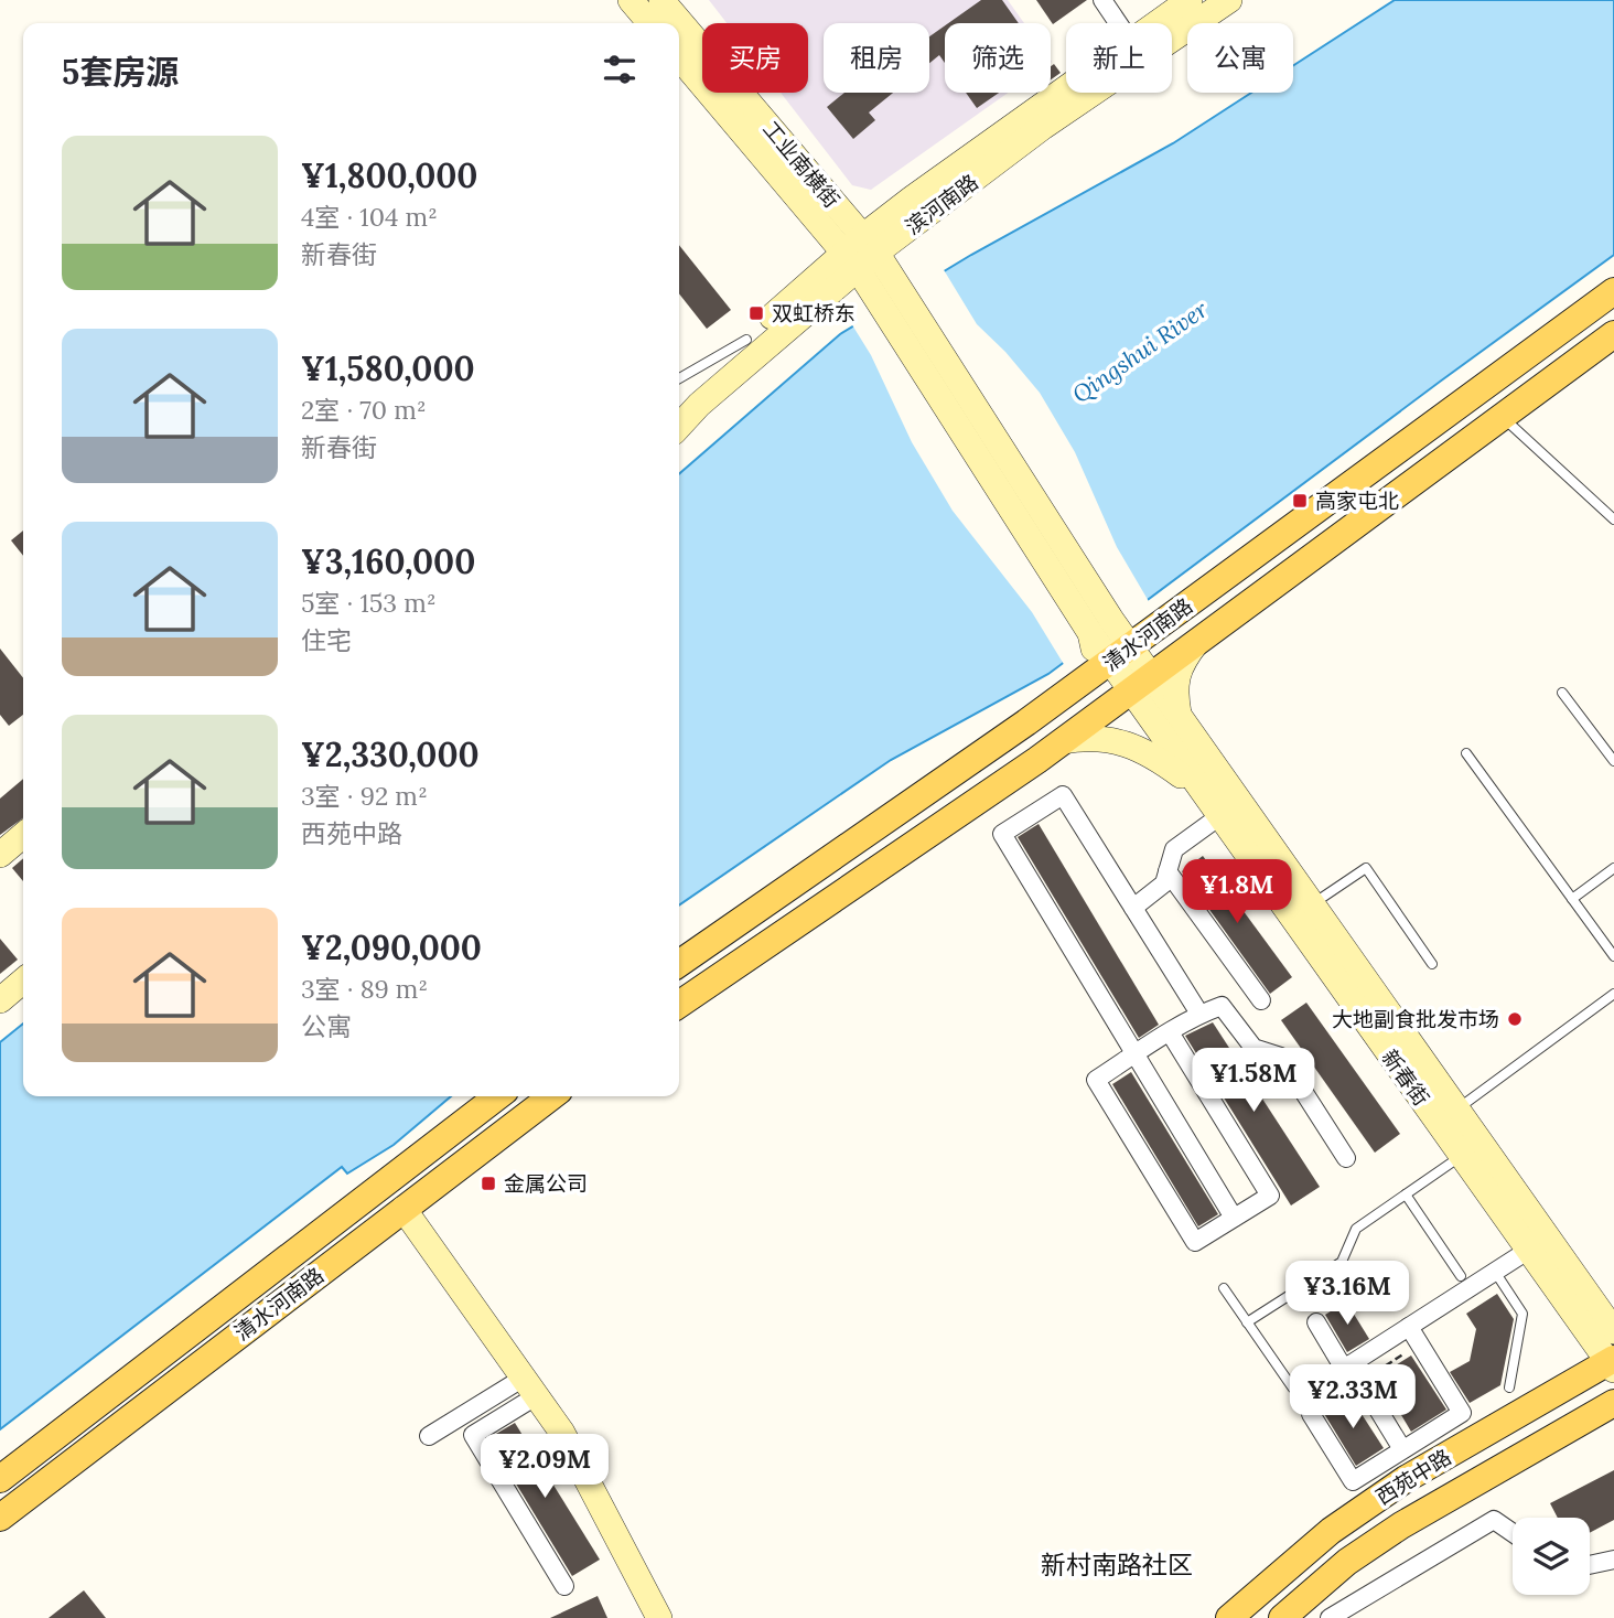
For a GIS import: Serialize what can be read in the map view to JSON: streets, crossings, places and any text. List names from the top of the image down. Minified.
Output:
{"streets":{"main road":["工业南横街","滨河南路","清水河南路","新春街","西苑中路"]},"crossings":[["工业南横街","滨河南路"],["工业南横街","新春街"],["清水河南路","新春街"],["新春街","西苑中路"]],"districts":["新村南路社区"],"water":["Qingshui River"],"places":{"transit":["双虹桥东","高家屯北","金属公司"],"other":["大地副食批发市场"]},"page":{"chip":["买房","租房","筛选","新上","公寓"],"heading":"5套房源","list":[{"name":"¥1,800,000","note":"4室 · 104 m² · 新春街"},{"name":"¥1,580,000","note":"2室 · 70 m² · 新春街"},{"name":"¥3,160,000","note":"5室 · 153 m² · 住宅"},{"name":"¥2,330,000","note":"3室 · 92 m² · 西苑中路"},{"name":"¥2,090,000","note":"3室 · 89 m² · 公寓"}],"price":["¥1.8M","¥1.58M","¥3.16M","¥2.33M","¥2.09M"]}}
